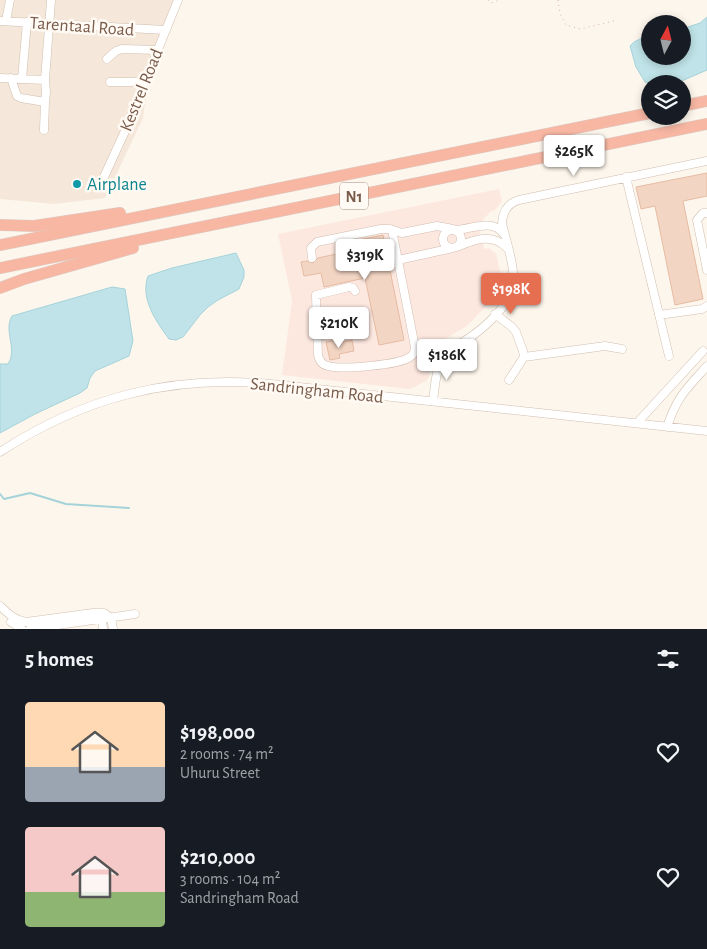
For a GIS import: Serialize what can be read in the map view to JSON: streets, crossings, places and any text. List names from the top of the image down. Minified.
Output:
{"streets":{"highway":["N1"],"street":["Tarentaal Road","Kestrel Road","Sandringham Road"]},"crossings":[["Tarentaal Road","Kestrel Road"]],"places":["Airplane"],"north":"top","page":{"price":["$265K","$319K","$198K","$210K","$186K"],"heading":"5 homes","list":[{"name":"$198,000","note":"2 rooms · 74 m² · Uhuru Street"},{"name":"$210,000","note":"3 rooms · 104 m² · Sandringham Road"}]}}
